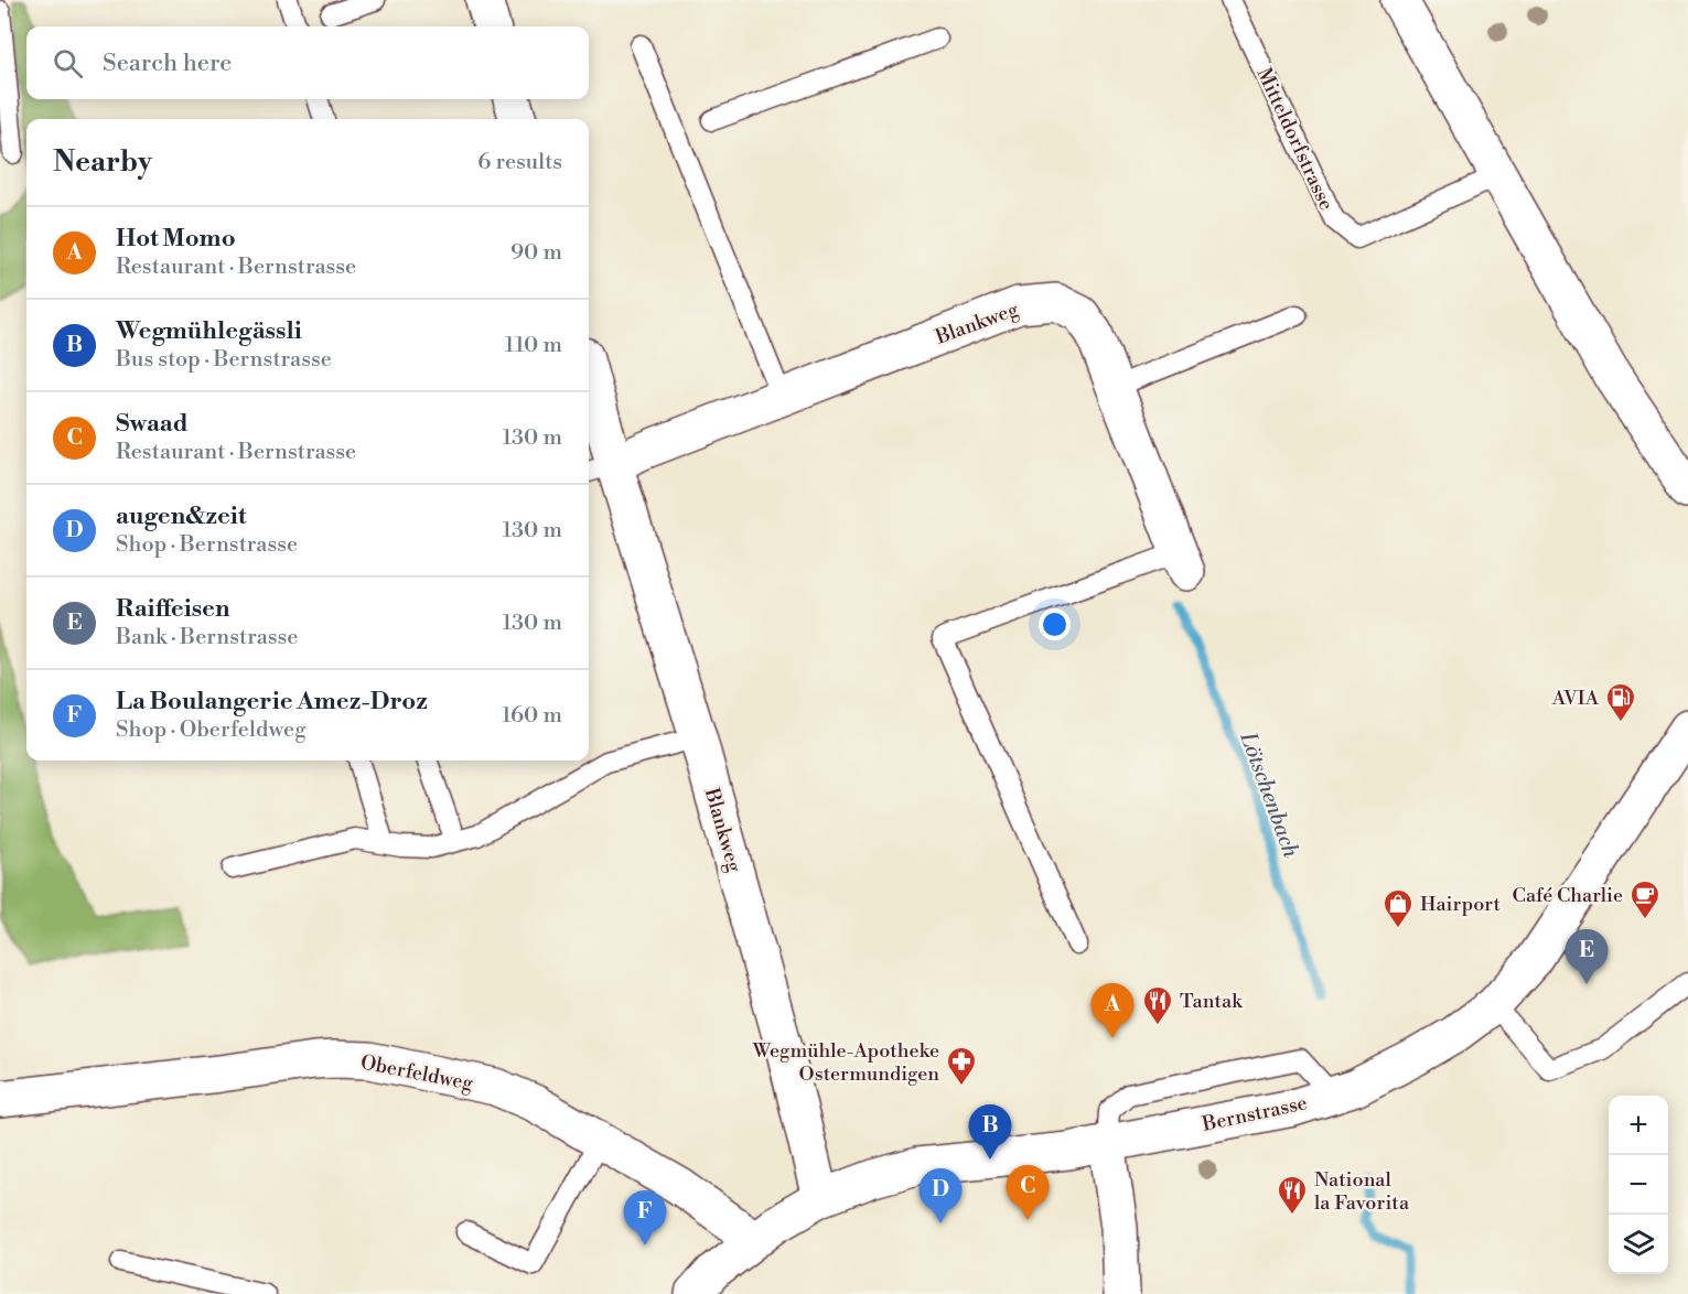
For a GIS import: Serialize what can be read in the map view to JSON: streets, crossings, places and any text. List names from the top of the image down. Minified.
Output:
{"streets":{"street":["Blankweg","Oberfeldweg","Bernstrasse"],"lane":["Mitteldorfstrasse"]},"crossings":[["Blankweg","Bernstrasse"],["Oberfeldweg","Bernstrasse"]],"water":["Lötschenbach"],"places":{"fuel station":["AVIA"],"cafe":["Café Charlie"],"shop":["Hairport"],"restaurant":["Tantak","National la Favorita"],"pharmacy":["Wegmühle-Apotheke Ostermundigen"]},"page":{"search":"Search here","heading":["Nearby","6 results"],"list":[{"mark":"A","name":"Hot Momo","note":"Restaurant · Bernstrasse","value":"90 m"},{"mark":"B","name":"Wegmühlegässli","note":"Bus stop · Bernstrasse","value":"110 m"},{"mark":"C","name":"Swaad","note":"Restaurant · Bernstrasse","value":"130 m"},{"mark":"D","name":"augen&zeit","note":"Shop · Bernstrasse","value":"130 m"},{"mark":"E","name":"Raiffeisen","note":"Bank · Bernstrasse","value":"130 m"},{"mark":"F","name":"La Boulangerie Amez-Droz","note":"Shop · Oberfeldweg","value":"160 m"}],"pins":["E","A","B","C","D","F"],"map_buttons":["+","−"]}}
